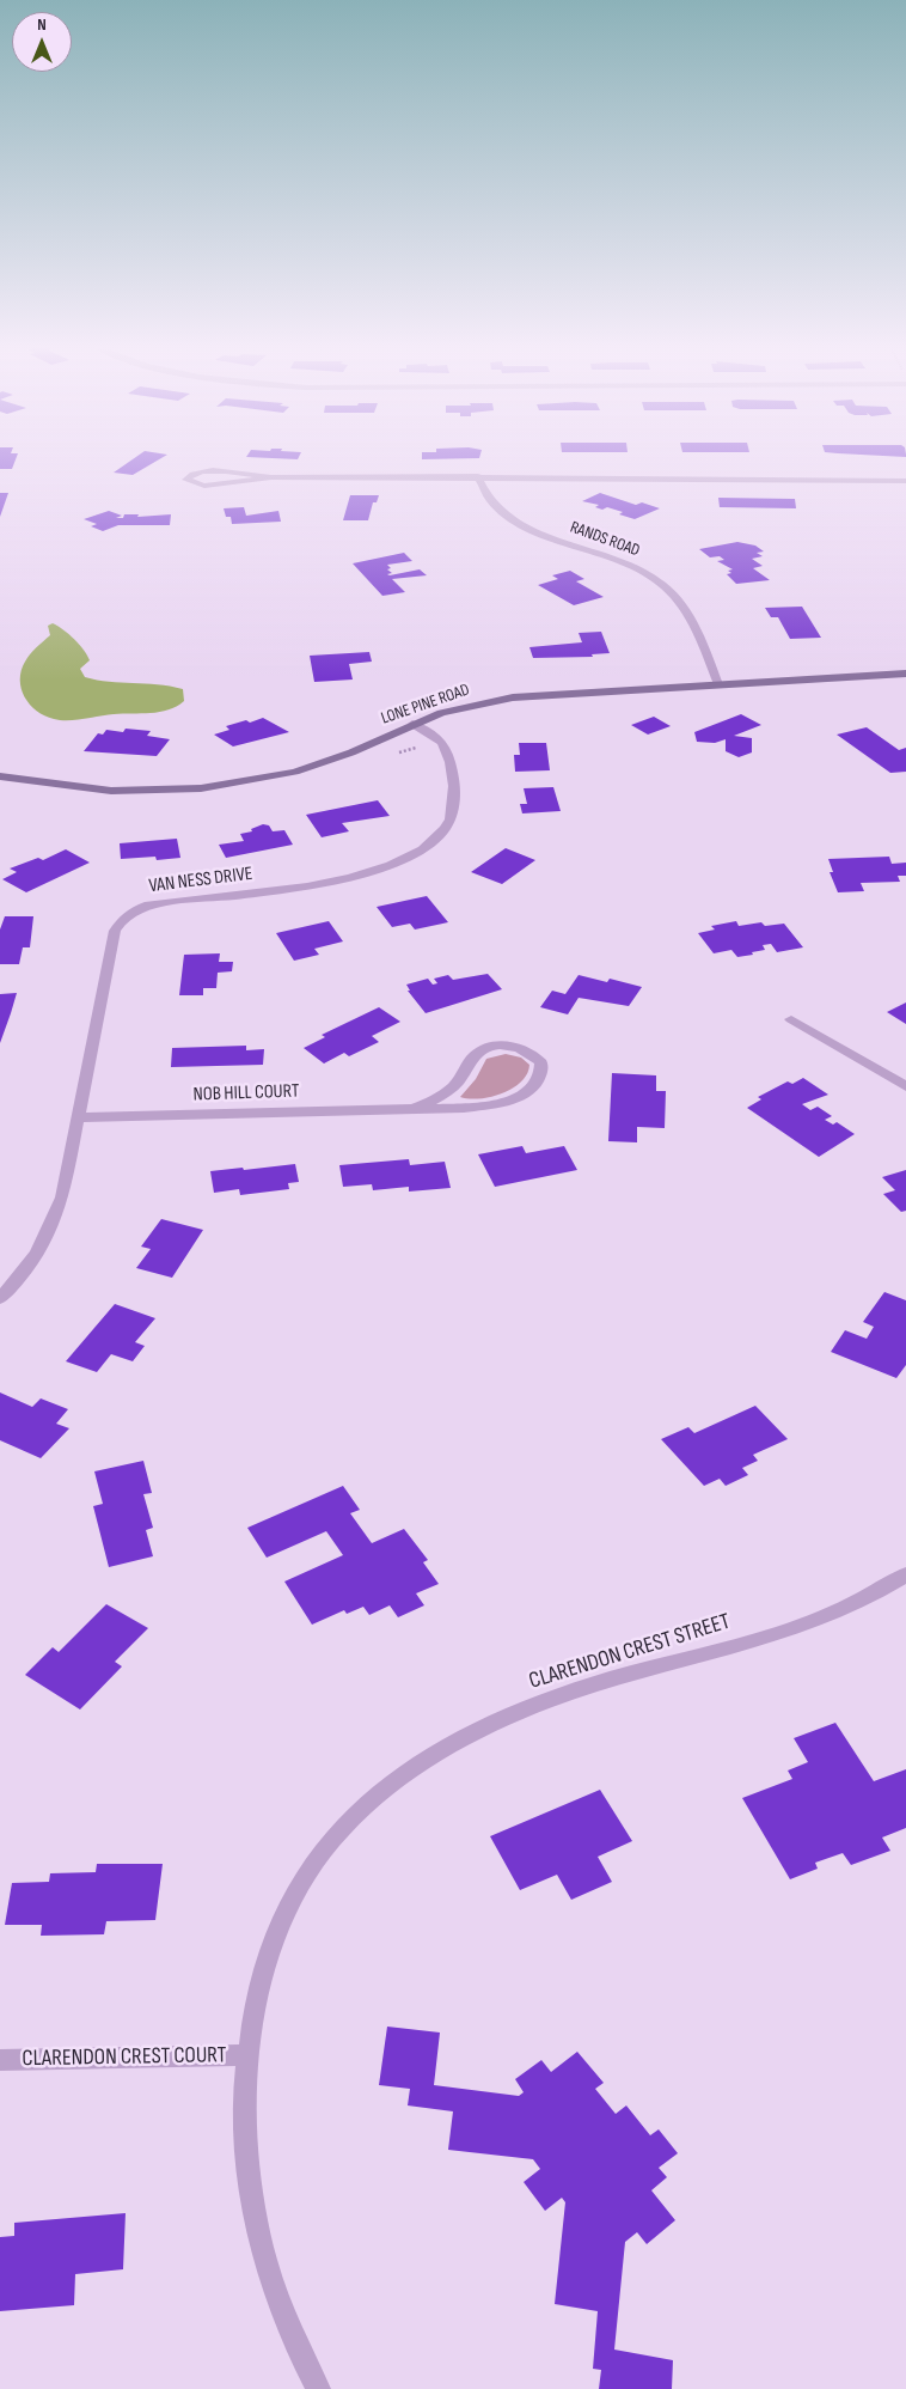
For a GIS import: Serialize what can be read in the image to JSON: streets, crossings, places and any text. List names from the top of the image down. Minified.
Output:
{"streets":{"street":["RANDS ROAD","LONE PINE ROAD","VAN NESS DRIVE","NOB HILL COURT","CLARENDON CREST STREET","CLARENDON CREST COURT"]},"crossings":[["RANDS ROAD","LONE PINE ROAD"],["LONE PINE ROAD","VAN NESS DRIVE"],["VAN NESS DRIVE","NOB HILL COURT"],["CLARENDON CREST STREET","CLARENDON CREST COURT"]],"north":"top"}
